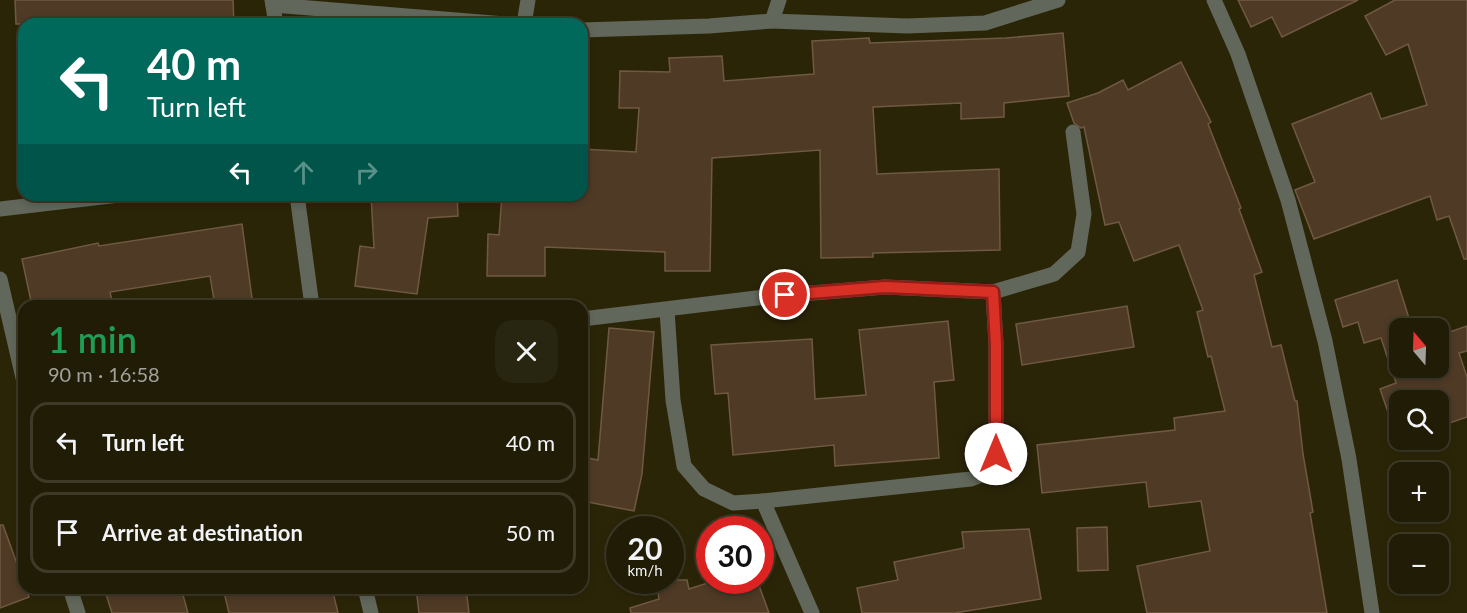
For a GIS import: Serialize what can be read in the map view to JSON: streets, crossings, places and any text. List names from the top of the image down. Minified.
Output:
{"north":"top","page":{"turn":["40 m","Turn left"],"heading":["1 min","90 m · 16:58"],"map_buttons":["+","−"],"list":[{"name":"Turn left","value":"40 m"},{"name":"Arrive at destination","value":"50 m"}],"speed":"20 km/h","limit":"30"}}
